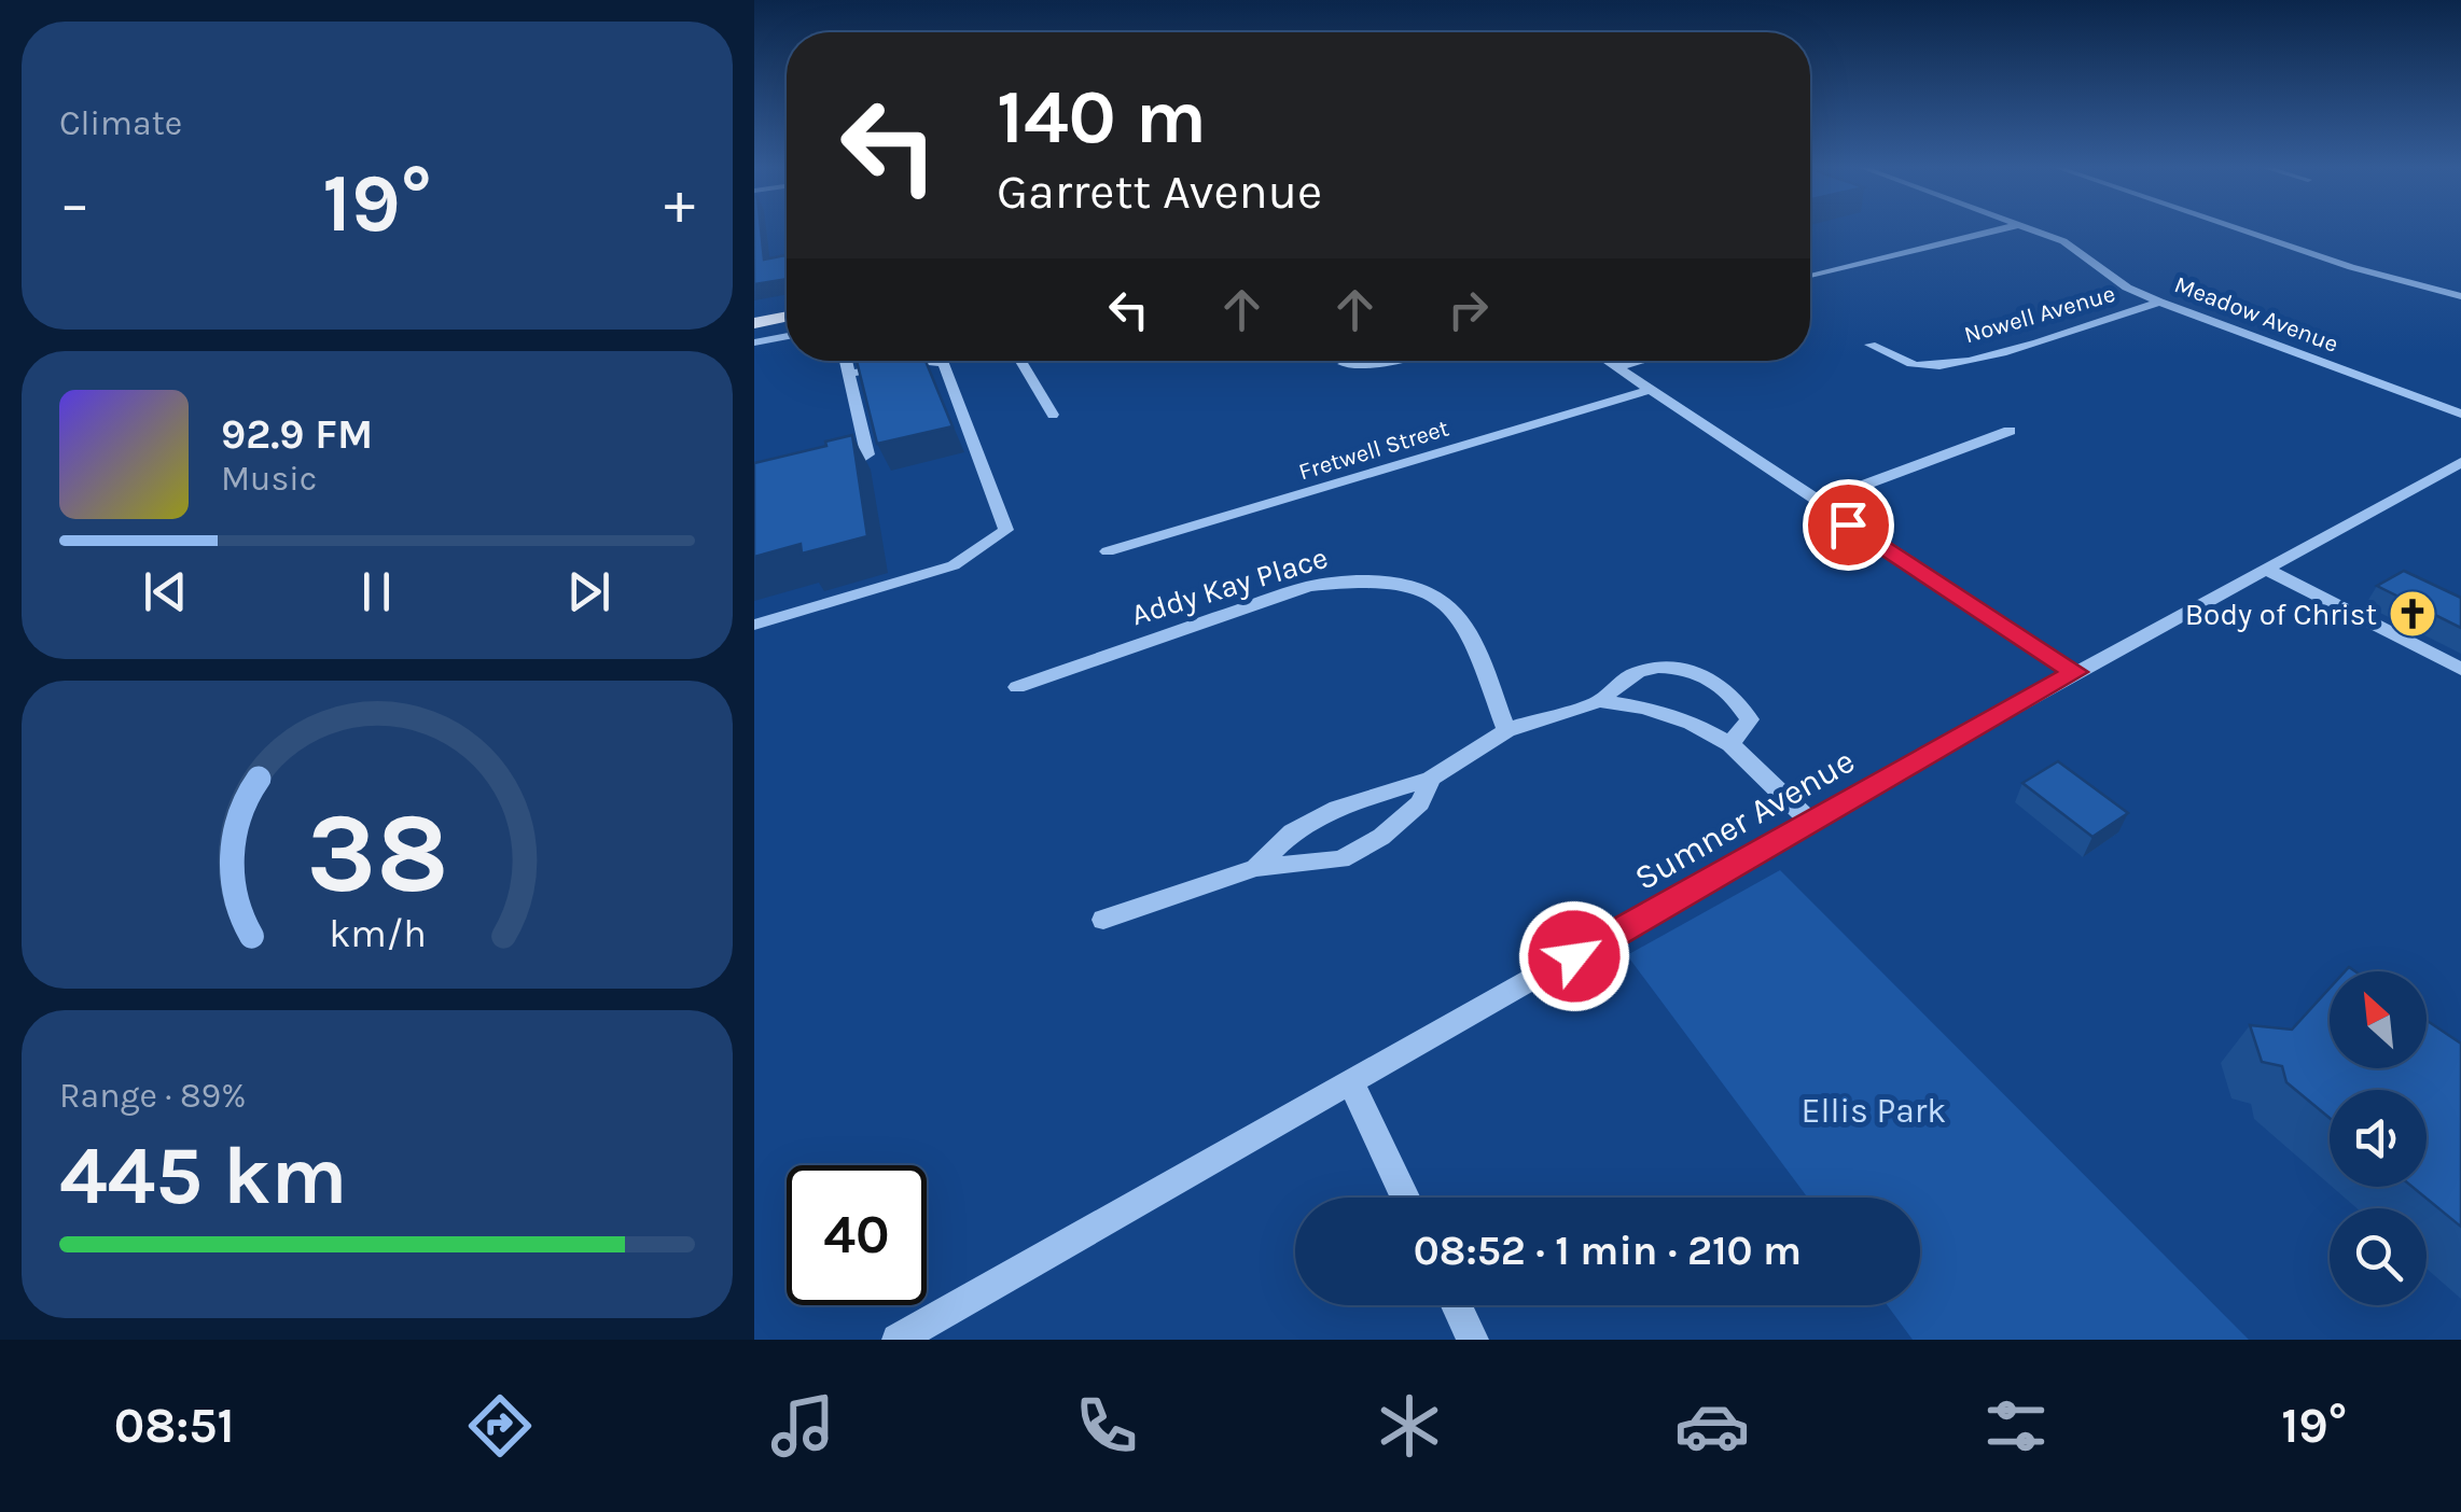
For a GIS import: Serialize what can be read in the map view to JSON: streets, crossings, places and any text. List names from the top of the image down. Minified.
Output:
{"streets":{"street":["Nowell Avenue","Meadow Avenue","Fretwell Street","Addy Kay Place","Sumner Avenue"]},"crossings":[["Nowell Avenue","Meadow Avenue"]],"parks":["Ellis Park"],"places":{"church":["Body of Christ"]},"north":"top left","page":{"tile":["Climate",["Range · 89%","445 km"]],"turn":["140 m","Garrett Avenue"],"heat":["−","19°","+"],"song":["92.9 FM","Music"],"limit":"40","trip":"08:52 · 1 min · 210 m","tabs":["08:51","19°"],"gauge":["38","km/h"]}}
